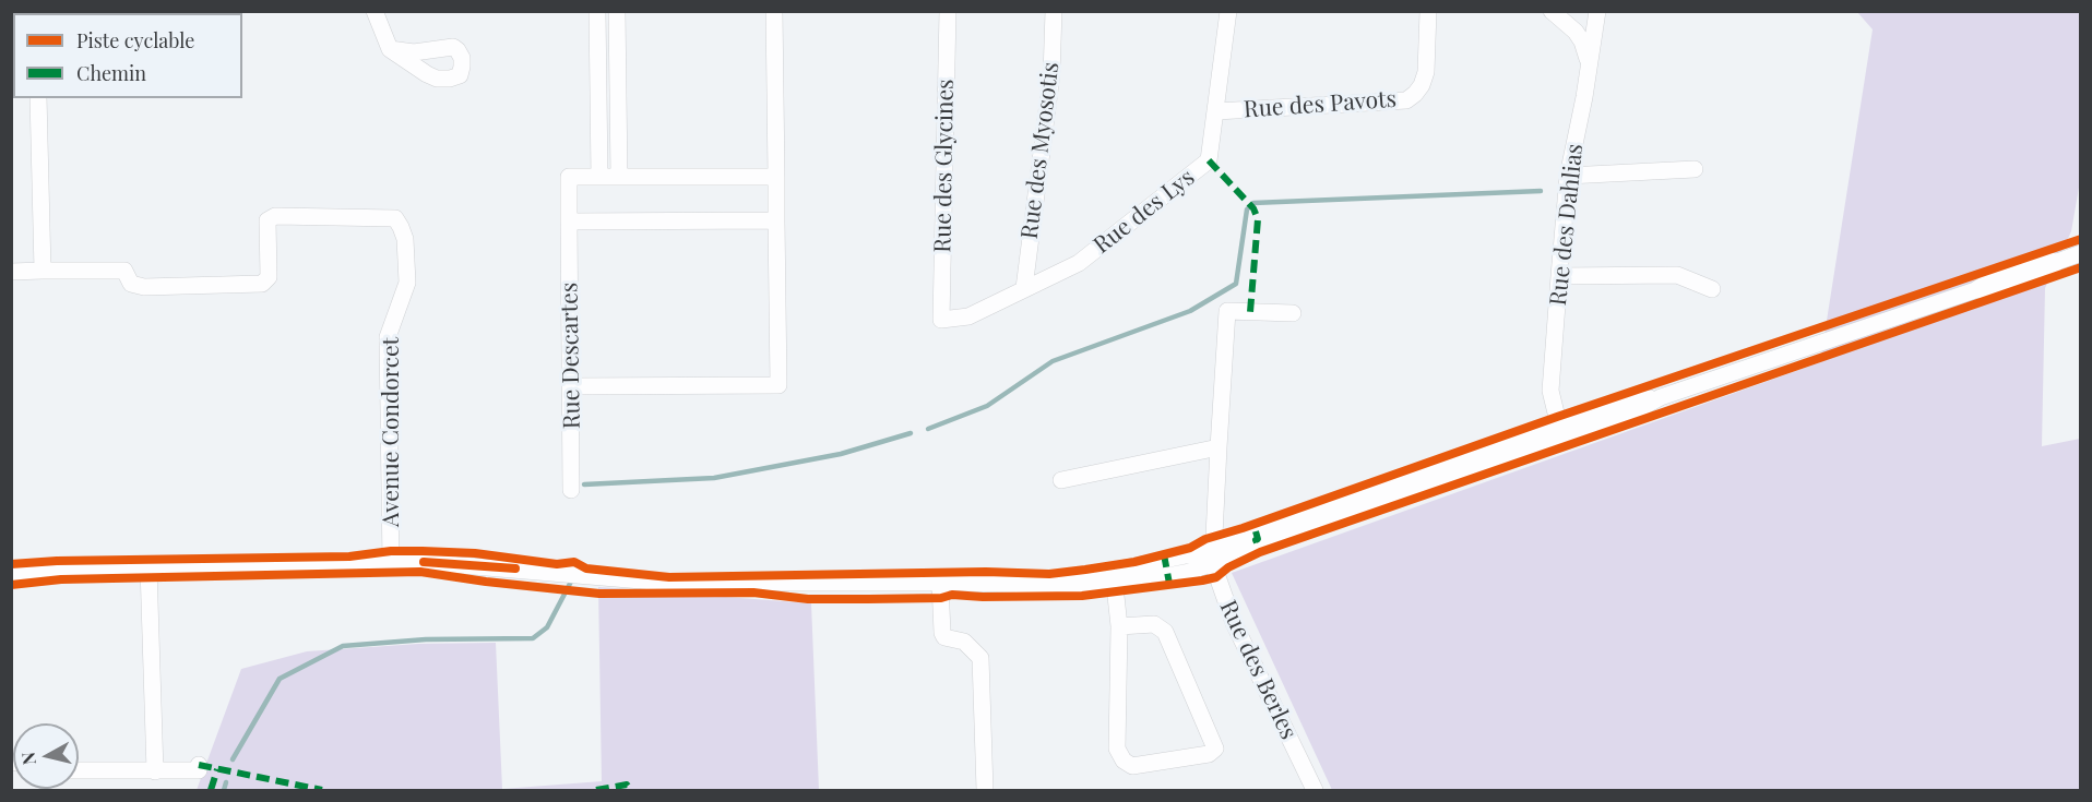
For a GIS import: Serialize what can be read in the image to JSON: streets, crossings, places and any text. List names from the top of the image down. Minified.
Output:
{"streets":{"street":["Rue des Pavots","Rue des Myosotis","Rue des Glycines","Rue des Lys","Rue des Dahlias","Rue Descartes","Avenue Condorcet","Rue des Berles"]},"crossings":[["Rue des Pavots","Rue des Lys"],["Rue des Myosotis","Rue des Lys"],["Rue des Glycines","Rue des Lys"]],"legend":["Piste cyclable","Chemin"],"north":"left"}
